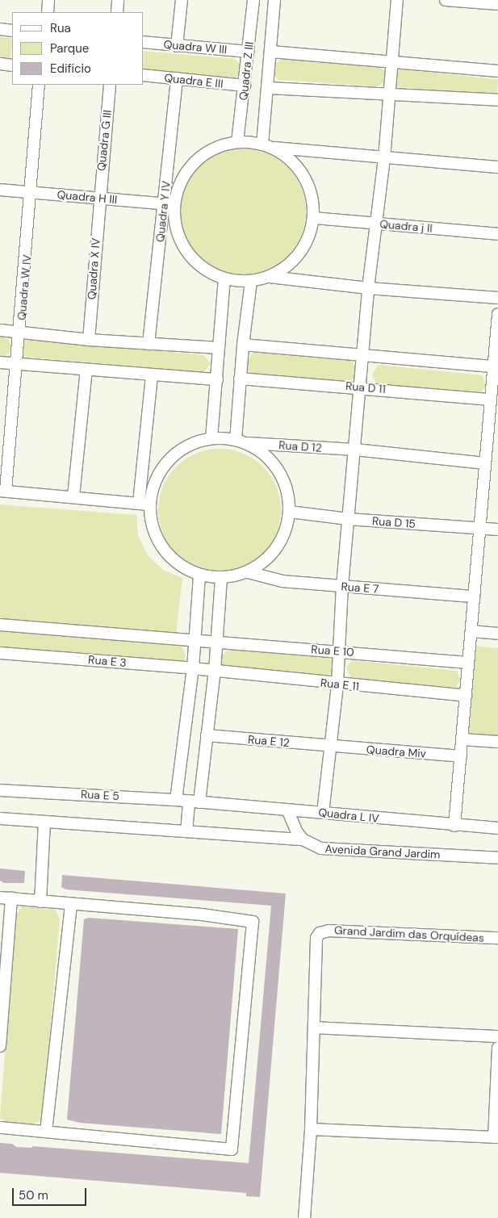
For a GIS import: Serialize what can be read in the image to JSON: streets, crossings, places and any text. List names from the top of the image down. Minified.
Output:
{"streets":{"street":["Quadra W III","Quadra Z III","Quadra E III","Quadra G III","Quadra H III","Quadra Y IV","Quadra j II","Quadra X IV","Quadra W IV","Rua D 11","Rua D 12","Rua D 15","Rua E 7","Rua E 10","Rua E 3","Rua E 11","Rua E 12","Quadra Miv","Rua E 5","Quadra L IV","Avenida Grand Jardim","Grand Jardim das Orquídeas"]},"crossings":[["Quadra W III","Quadra Z III"],["Quadra Z III","Quadra E III"],["Quadra Z III","Quadra H III"],["Quadra Z III","Quadra Y IV"],["Quadra Z III","Quadra j II"],["Quadra E III","Quadra Y IV"],["Quadra G III","Quadra H III"],["Quadra G III","Quadra X IV"],["Quadra H III","Quadra Y IV"],["Quadra H III","Quadra j II"],["Quadra H III","Quadra X IV"],["Quadra H III","Quadra W IV"],["Quadra Y IV","Quadra j II"],["Rua D 12","Rua D 15"],["Rua D 12","Rua E 7"],["Rua D 15","Rua E 7"],["Rua E 3","Rua E 11"],["Rua E 12","Quadra Miv"],["Rua E 5","Quadra L IV"]],"legend":["Rua","Parque","Edifício"],"scale_bar":"50 m"}
